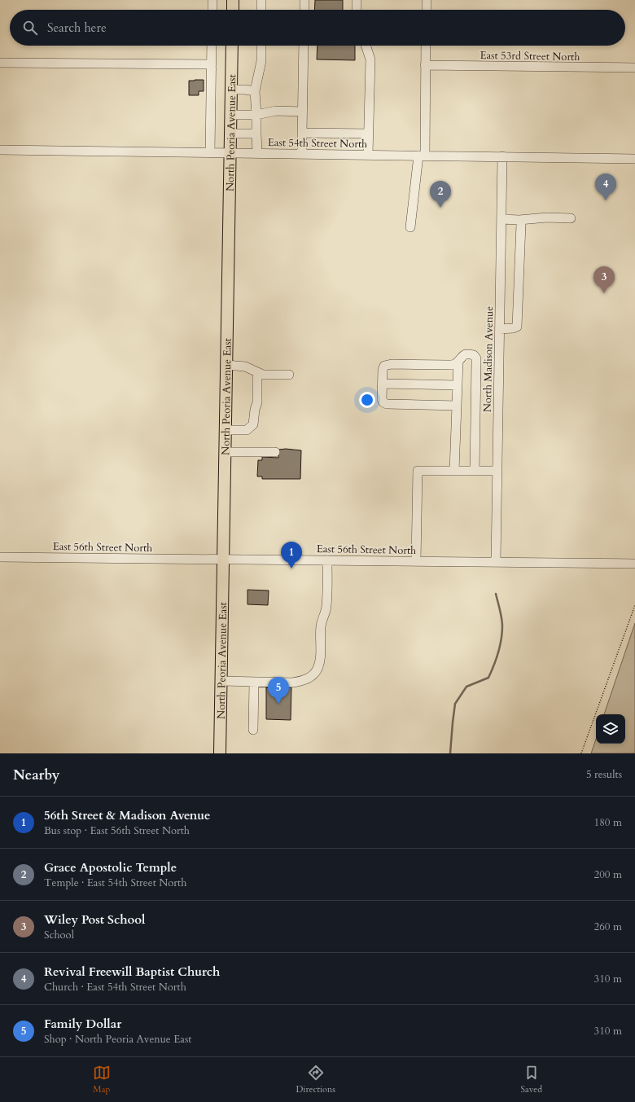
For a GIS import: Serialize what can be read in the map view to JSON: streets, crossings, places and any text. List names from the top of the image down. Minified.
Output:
{"streets":{"main road":["North Peoria Avenue East"],"street":["East 53rd Street North","East 54th Street North","North Madison Avenue","East 56th Street North"]},"crossings":[["North Peoria Avenue East","East 54th Street North"],["North Peoria Avenue East","East 56th Street North"],["East 54th Street North","North Madison Avenue"],["North Madison Avenue","East 56th Street North"]],"page":{"search":"Search here","pins":["4","2","3","1","5"],"heading":["Nearby","5 results"],"list":[{"mark":"1","name":"56th Street & Madison Avenue","note":"Bus stop · East 56th Street North","value":"180 m"},{"mark":"2","name":"Grace Apostolic Temple","note":"Temple · East 54th Street North","value":"200 m"},{"mark":"3","name":"Wiley Post School","note":"School","value":"260 m"},{"mark":"4","name":"Revival Freewill Baptist Church","note":"Church · East 54th Street North","value":"310 m"},{"mark":"5","name":"Family Dollar","note":"Shop · North Peoria Avenue East","value":"310 m"}],"nav":["Map","Directions","Saved"]}}
